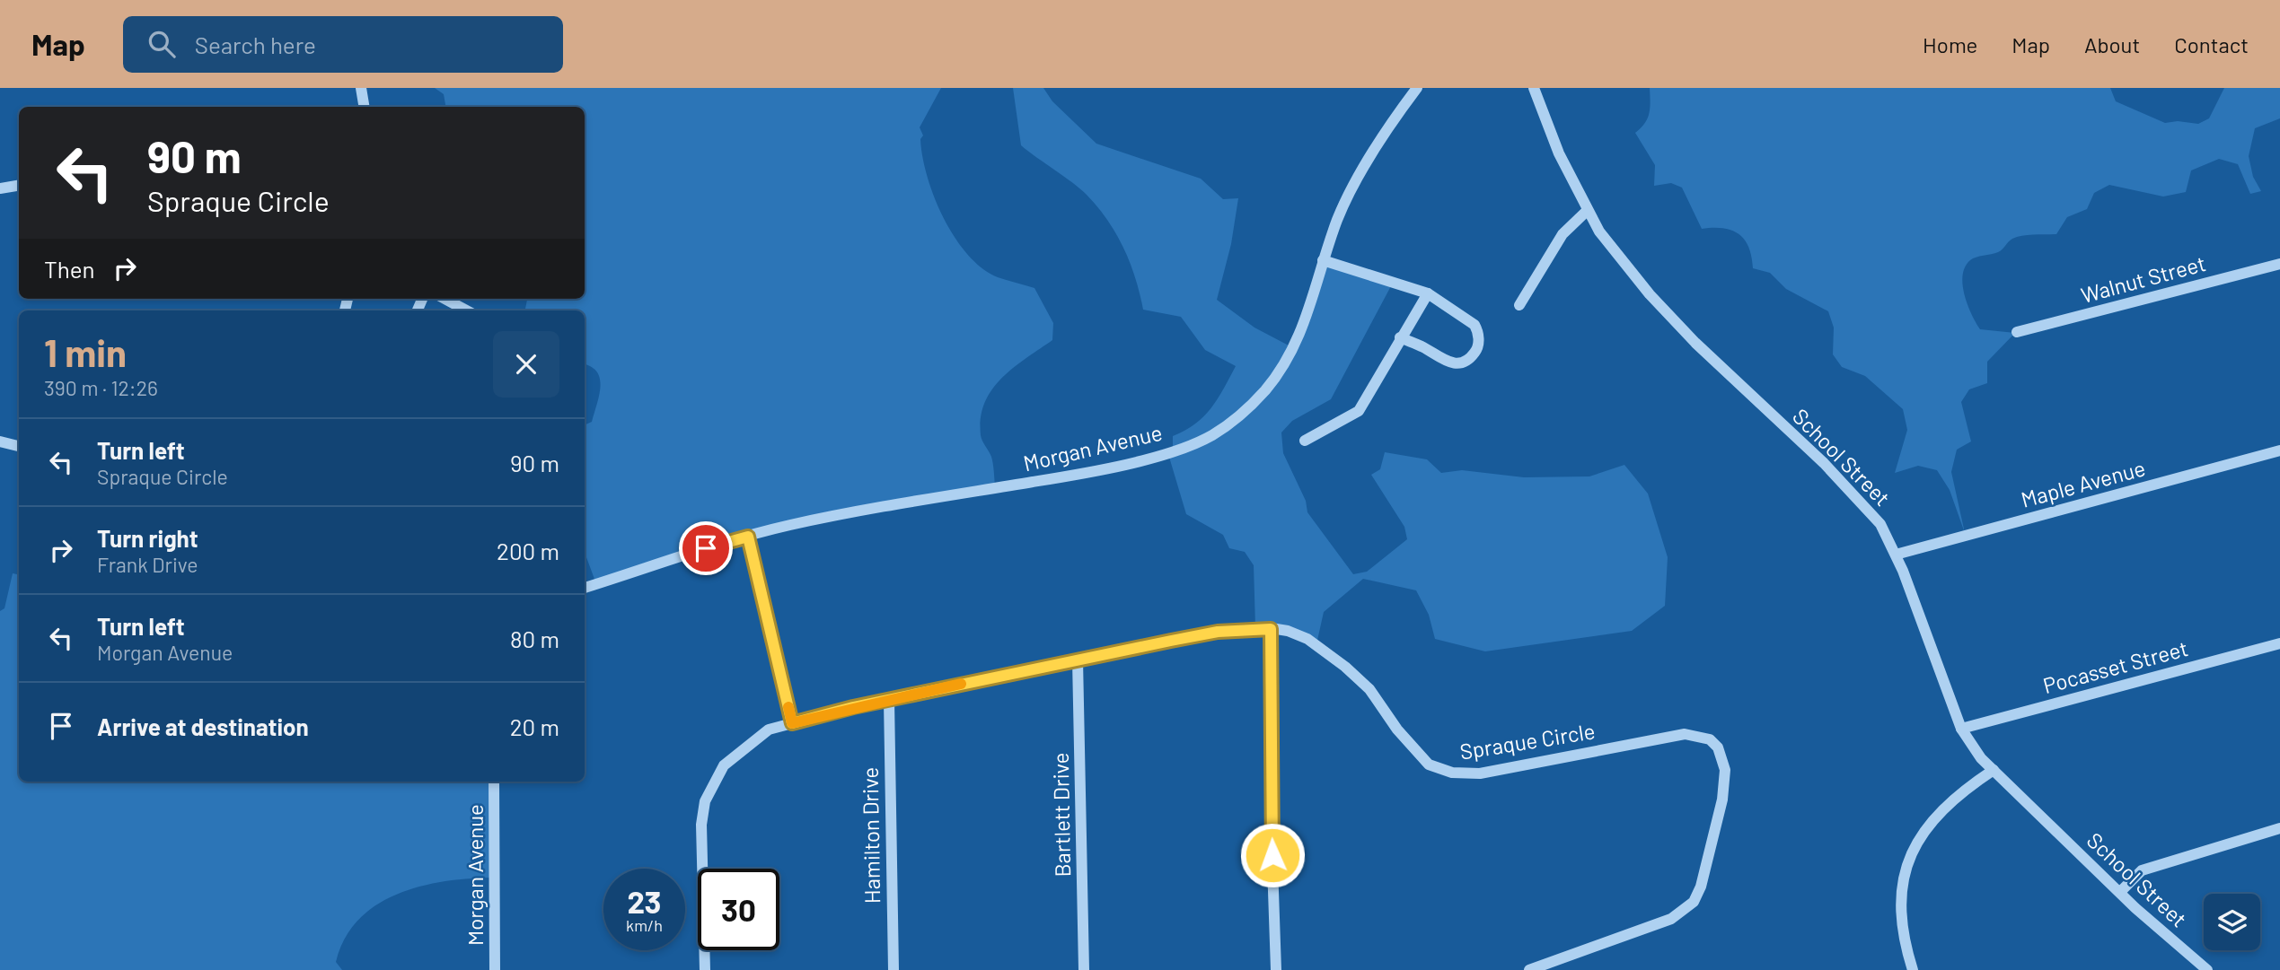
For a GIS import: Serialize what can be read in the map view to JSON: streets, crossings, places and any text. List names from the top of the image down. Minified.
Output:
{"streets":{"street":["Walnut Street","Morgan Avenue","School Street","Maple Avenue","Pocasset Street","Spraque Circle","Bartlett Drive","Hamilton Drive"]},"crossings":[["School Street","Maple Avenue"],["School Street","Pocasset Street"],["Spraque Circle","Bartlett Drive"],["Spraque Circle","Hamilton Drive"]],"page":{"header":"Map","search":"Search here","nav":["Home","Map","About","Contact"],"turn":["90 m","Spraque Circle"],"then":"Then","heading":["1 min","390 m · 12:26"],"list":[{"name":"Turn left","note":"Spraque Circle","value":"90 m"},{"name":"Turn right","note":"Frank Drive","value":"200 m"},{"name":"Turn left","note":"Morgan Avenue","value":"80 m"},{"name":"Arrive at destination","value":"20 m"}],"speed":"23 km/h","limit":"30"}}
